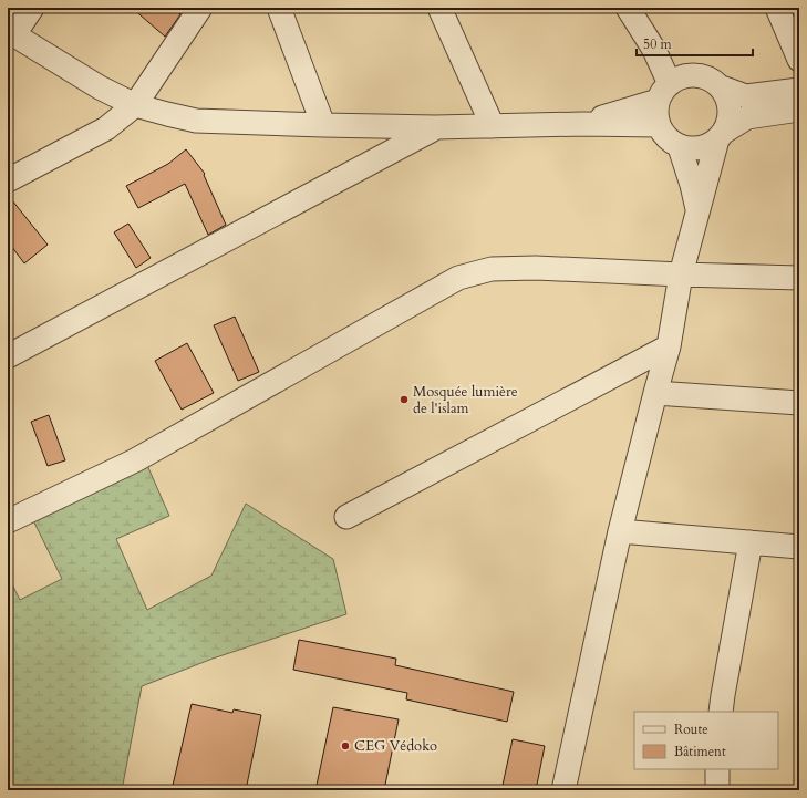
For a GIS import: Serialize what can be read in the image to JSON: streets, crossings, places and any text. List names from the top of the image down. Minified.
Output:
{"places":["Mosquée lumière de l'islam","CEG Védoko"],"legend":["Route","Bâtiment"],"scale_bar":"50 m"}
